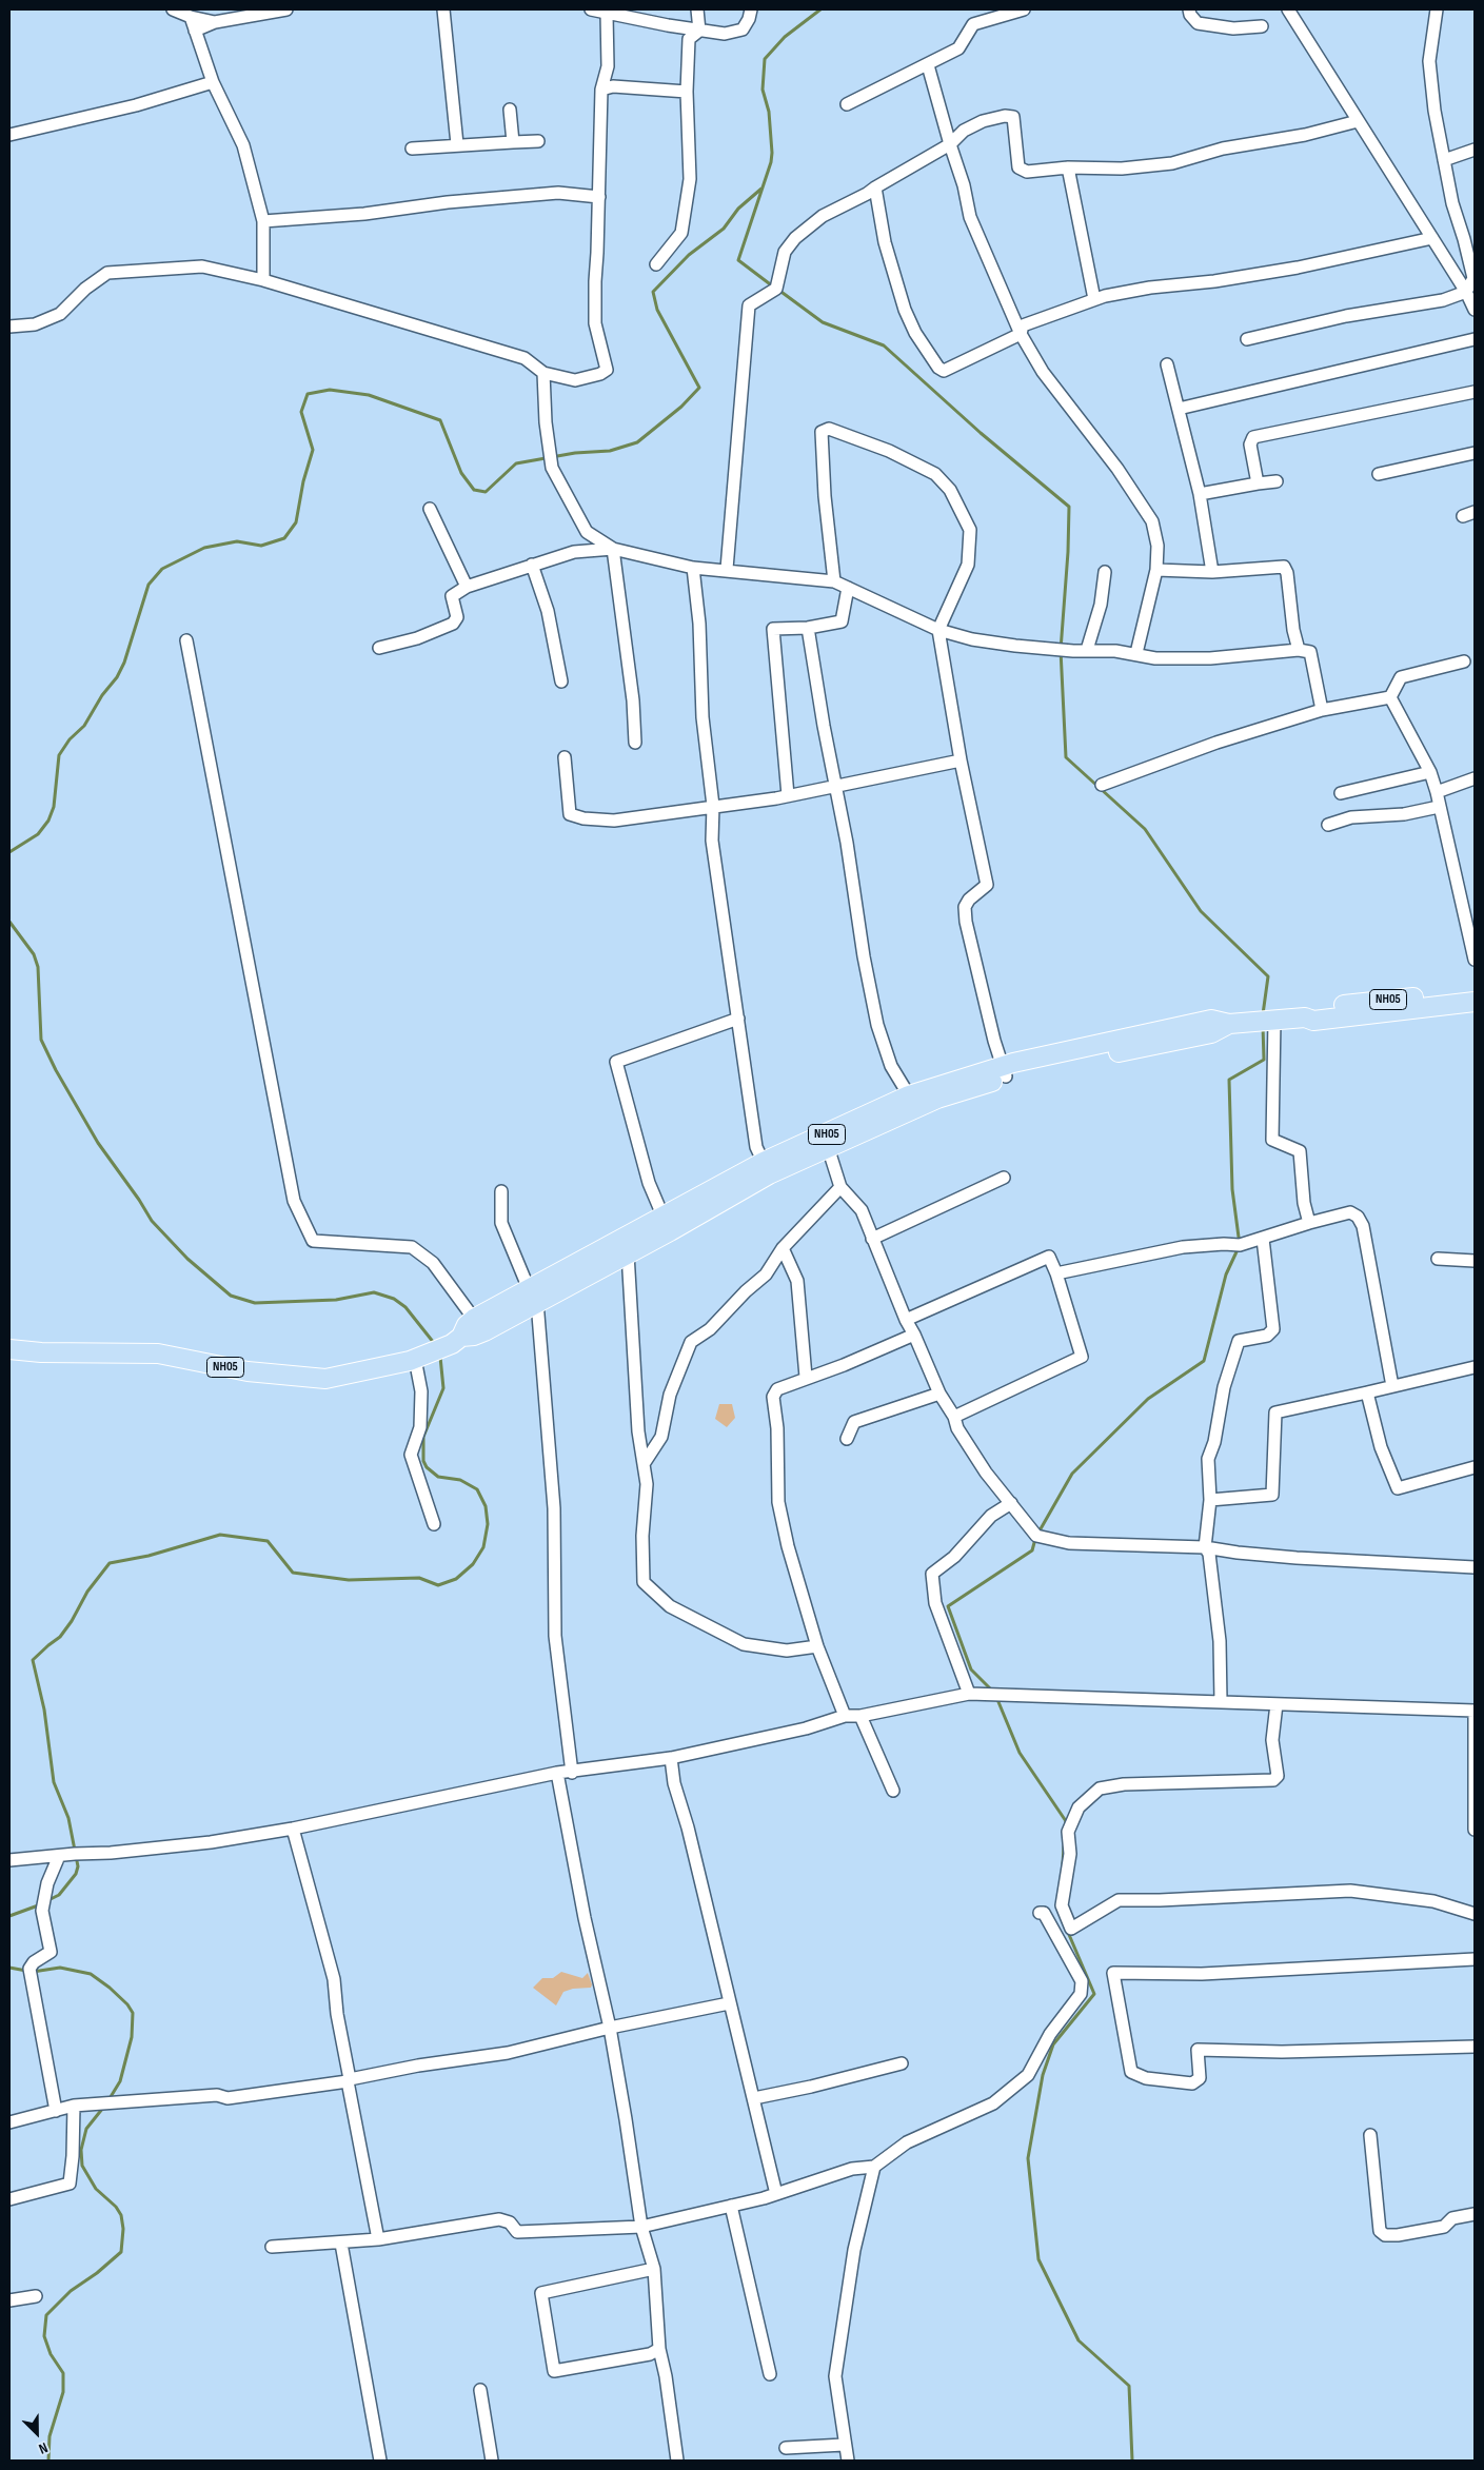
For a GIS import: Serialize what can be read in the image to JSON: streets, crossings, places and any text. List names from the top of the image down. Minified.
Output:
{"streets":{"main road":["NH05"]},"north":"bottom right"}
